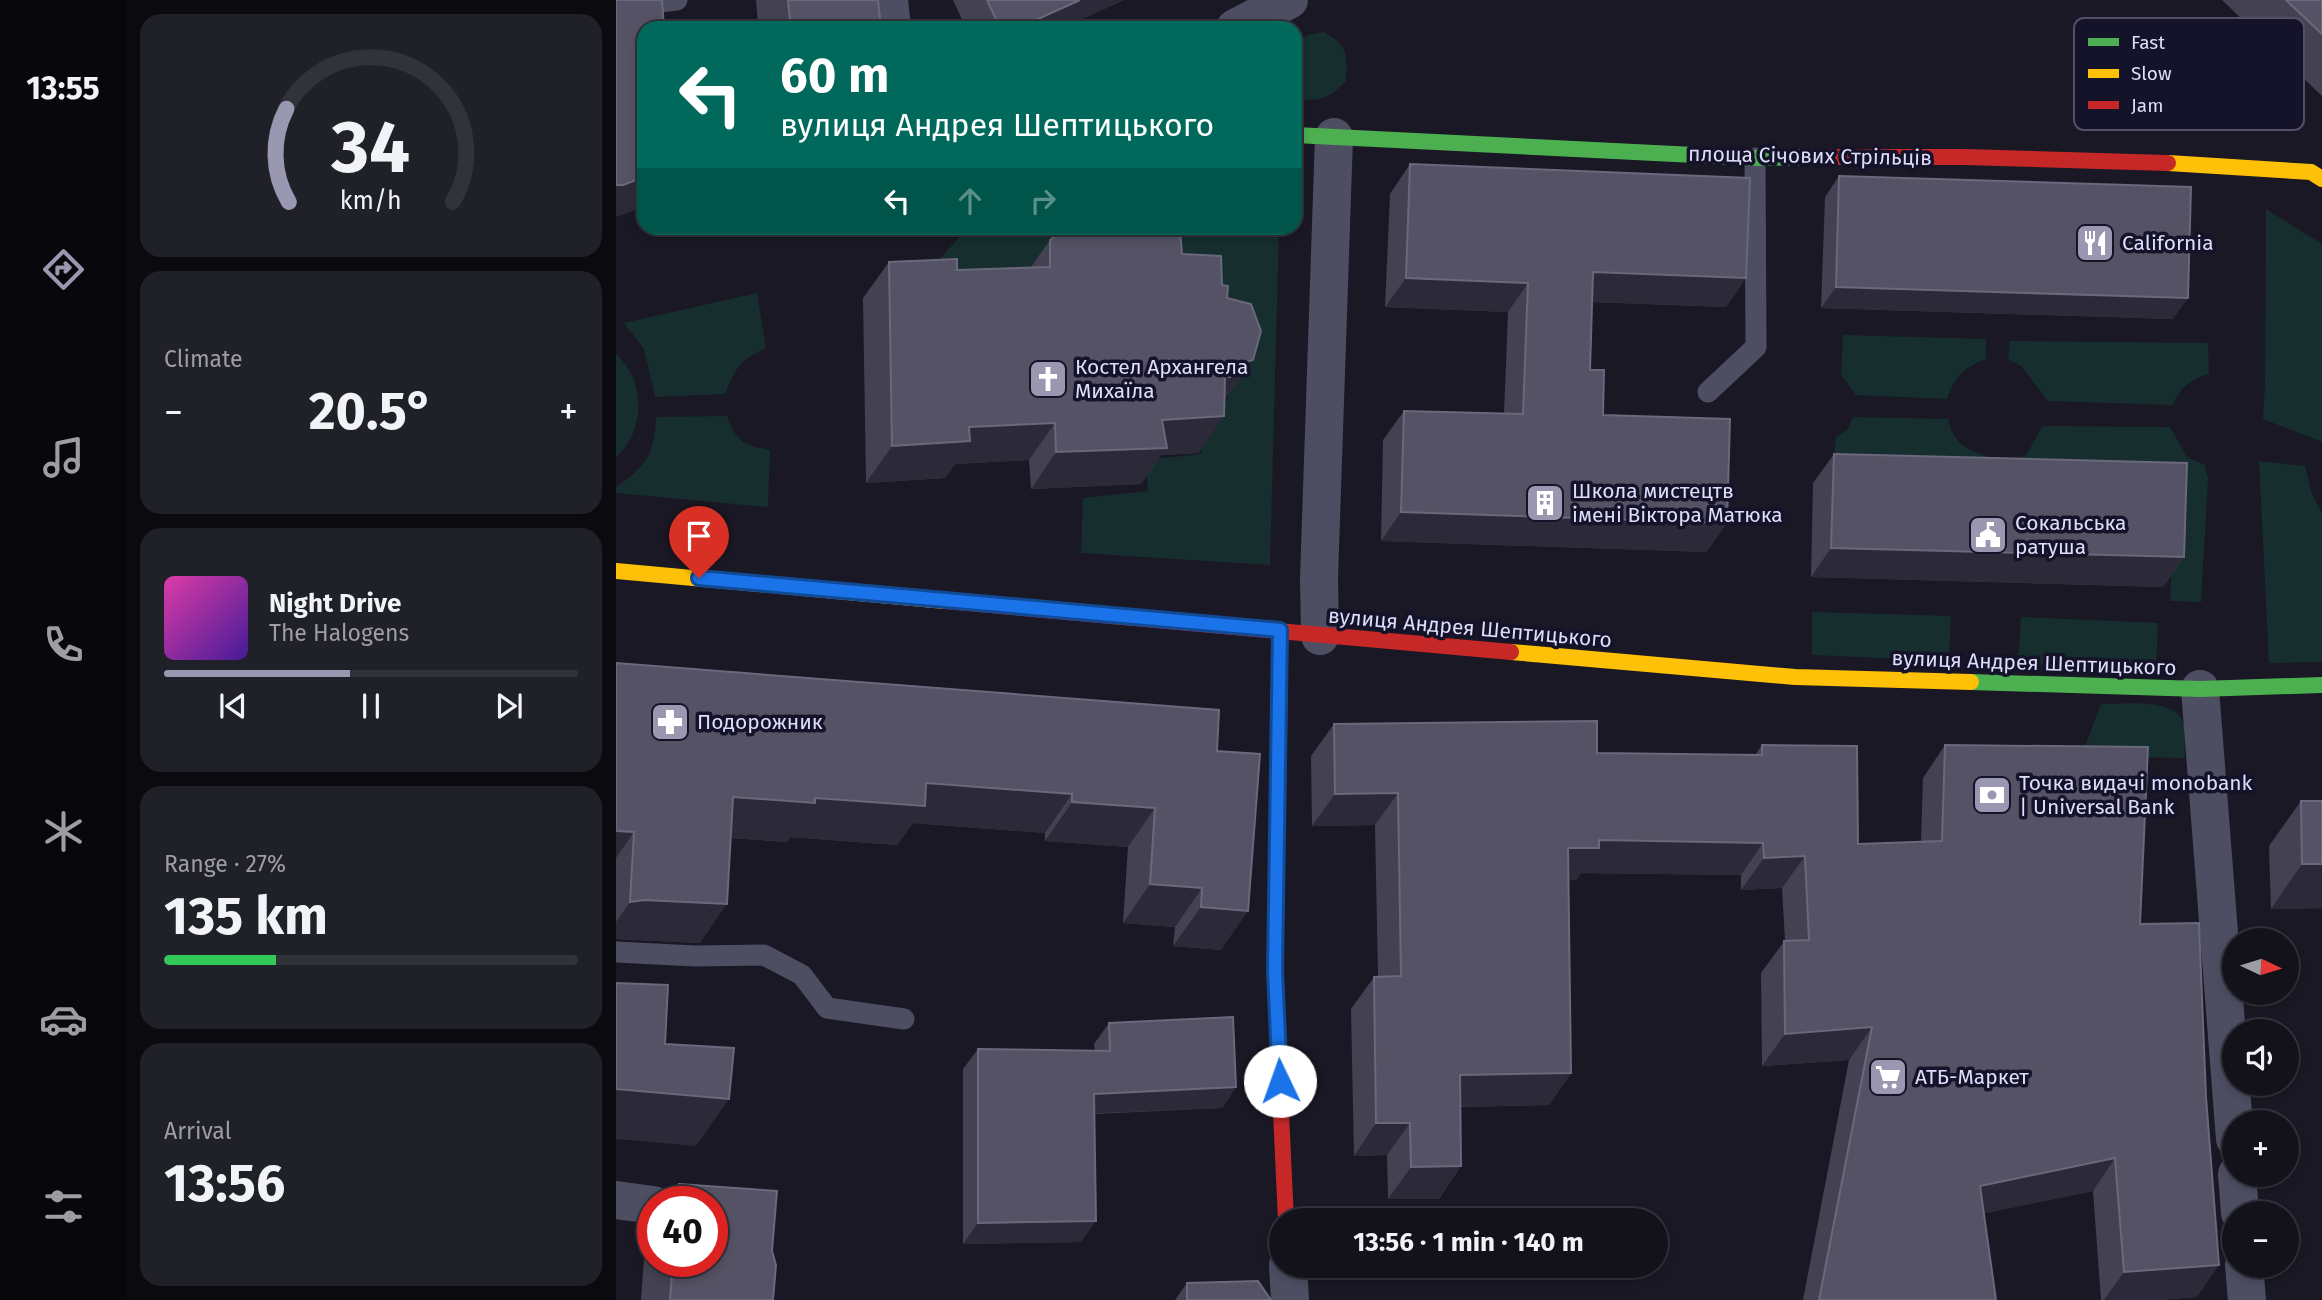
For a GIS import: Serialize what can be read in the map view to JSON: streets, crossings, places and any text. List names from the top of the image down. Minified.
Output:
{"streets":{"street":["площа Січових Стрільців","вулиця Андрея Шептицького"]},"places":{"restaurant":["California"],"church":["Костел Архангела Михаїла"],"building":["Школа мистецтв імені Віктора Матюка"],"public building":["Сокальська ратуша"],"pharmacy":["Подорожник"],"bank":["Точка видачі monobank | Universal Bank"],"supermarket":["АТБ-Маркет"]},"legend":["Fast","Slow","Jam"],"north":"right","page":{"tabs":"13:55","turn":["60 m","вулиця Андрея Шептицького"],"tile":["Climate",["Range · 27%","135 km"],["Arrival","13:56"]],"heat":["−","20.5°","+"],"song":["Night Drive","The Halogens"],"map_buttons":["+","−"],"limit":"40","trip":"13:56 · 1 min · 140 m","gauge":["34","km/h"]}}
